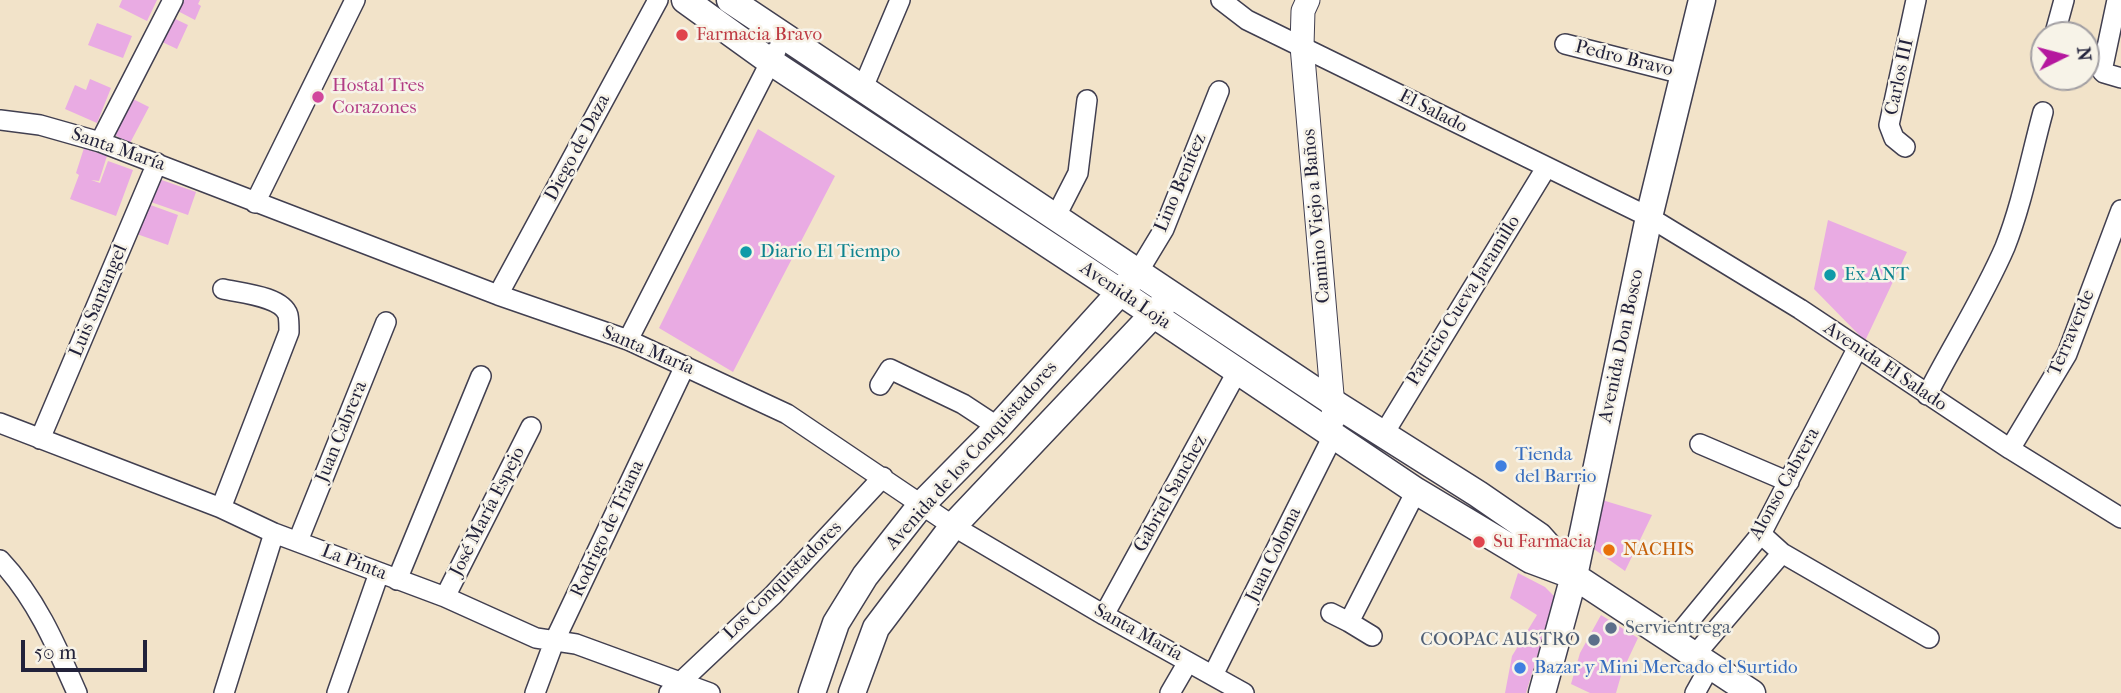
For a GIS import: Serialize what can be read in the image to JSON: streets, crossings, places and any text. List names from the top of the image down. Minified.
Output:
{"streets":{"main road":["Avenida Loja","Avenida Don Bosco","Avenida de los Conquistadores"],"street":["Pedro Bravo","Carlos III","El Salado","Diego de Daza","Santa María","Lino Benítez","Camino Viejo a Baños","Luis Santangel","Patricio Cueva Jaramillo","Terraverde","Avenida El Salado","Juan Cabrera","Alonso Cabrera","Gabriel Sanchez","José María Espejo","Rodrigo de Triana","Juan Coloma","La Pinta","Los Conquistadores"]},"crossings":[["Pedro Bravo","Avenida Don Bosco"],["El Salado","Camino Viejo a Baños"],["El Salado","Patricio Cueva Jaramillo"],["El Salado","Avenida Don Bosco"],["El Salado","Avenida El Salado"],["Diego de Daza","Santa María"],["Santa María","Luis Santangel"],["Santa María","Avenida de los Conquistadores"],["Santa María","Gabriel Sanchez"],["Santa María","Rodrigo de Triana"],["Santa María","Juan Coloma"],["Santa María","Los Conquistadores"],["Lino Benítez","Avenida Loja"],["Lino Benítez","Avenida de los Conquistadores"],["Camino Viejo a Baños","Avenida Loja"],["Camino Viejo a Baños","Juan Coloma"],["Avenida Loja","Patricio Cueva Jaramillo"],["Avenida Loja","Avenida Don Bosco"],["Avenida Loja","Avenida de los Conquistadores"],["Avenida Loja","Alonso Cabrera"],["Avenida Loja","Gabriel Sanchez"],["Avenida Loja","Juan Coloma"],["Luis Santangel","La Pinta"],["Terraverde","Avenida El Salado"],["Avenida Don Bosco","Avenida El Salado"],["Avenida El Salado","Alonso Cabrera"],["Juan Cabrera","La Pinta"],["José María Espejo","La Pinta"],["Rodrigo de Triana","La Pinta"],["La Pinta","Los Conquistadores"]],"places":["Farmacia Bravo","Hostal Tres Corazones","Diario El Tiempo","Ex ANT","Tienda del Barrio","Su Farmacia","NACHIS","Servientrega","COOPAC AUSTRO","Bazar y Mini Mercado el Surtido"],"scale_bar":"50 m","north":"right"}
